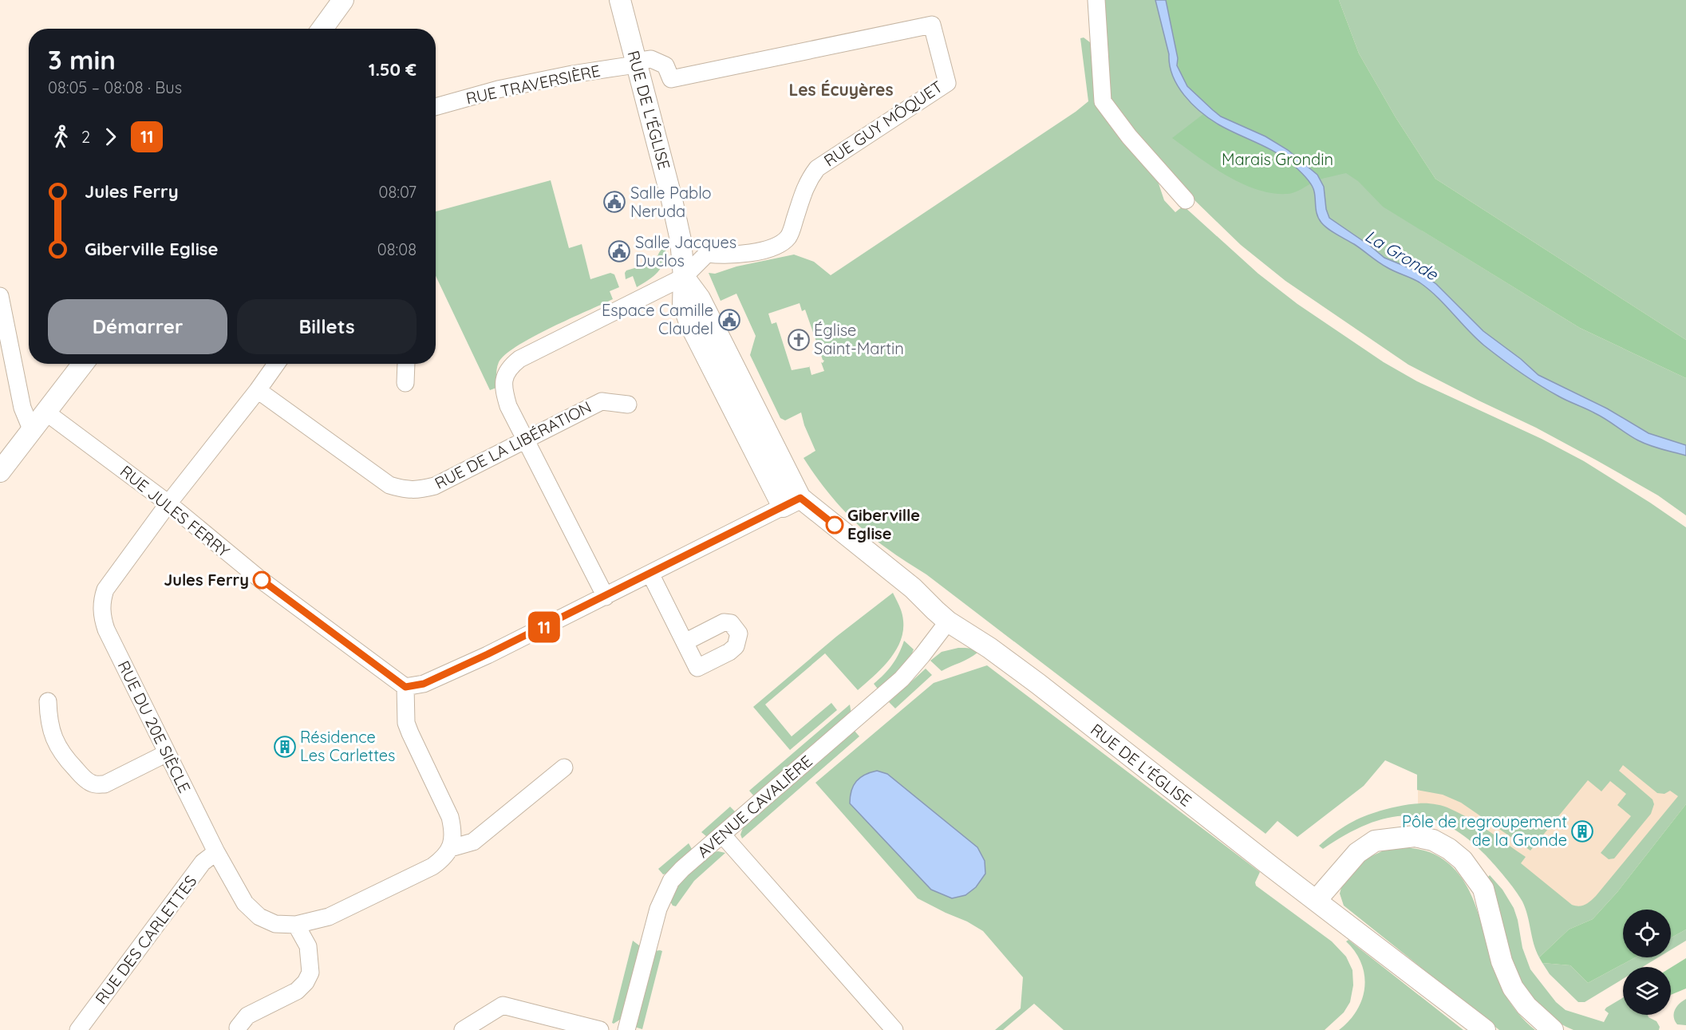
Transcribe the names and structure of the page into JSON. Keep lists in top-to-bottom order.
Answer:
{
  "streets": {
    "street": [
      "RUE TRAVERSIÈRE",
      "RUE DE L'ÉGLISE",
      "RUE GUY MÔQUET",
      "RUE DE LA LIBÉRATION",
      "RUE JULES FERRY",
      "RUE DU 20E SIÈCLE",
      "AVENUE CAVALIÈRE",
      "RUE DES CARLETTES"
    ]
  },
  "crossings": [
    ["RUE TRAVERSIÈRE", "RUE DE L'ÉGLISE"],
    ["RUE TRAVERSIÈRE", "RUE GUY MÔQUET"],
    ["RUE DE L'ÉGLISE", "RUE GUY MÔQUET"],
    ["RUE DE L'ÉGLISE", "AVENUE CAVALIÈRE"],
    ["RUE JULES FERRY", "RUE DU 20E SIÈCLE"],
    ["RUE DU 20E SIÈCLE", "RUE DES CARLETTES"]
  ],
  "districts": ["Les Écuyères"],
  "water": ["La Gronde"],
  "parks": ["Marais Grondin"],
  "places": {
    "public building": ["Salle Pablo Neruda", "Salle Jacques Duclos", "Espace Camille Claudel"],
    "church": ["Église Saint-Martin"],
    "other": ["Giberville Eglise", "Jules Ferry"],
    "building": ["Résidence Les Carlettes", "Pôle de regroupement de la Gronde"]
  },
  "lines": ["bus line 11"],
  "page": {
    "on_map": "11",
    "heading": ["3 min", "08:05 – 08:08 · Bus", "1.50 €"],
    "legs": ["2", "11"],
    "list": [
      {
        "name": "Jules Ferry",
        "value": "08:07"
      },
      {
        "name": "Giberville Eglise",
        "value": "08:08"
      }
    ],
    "buttons": ["Démarrer", "Billets"]
  }
}
